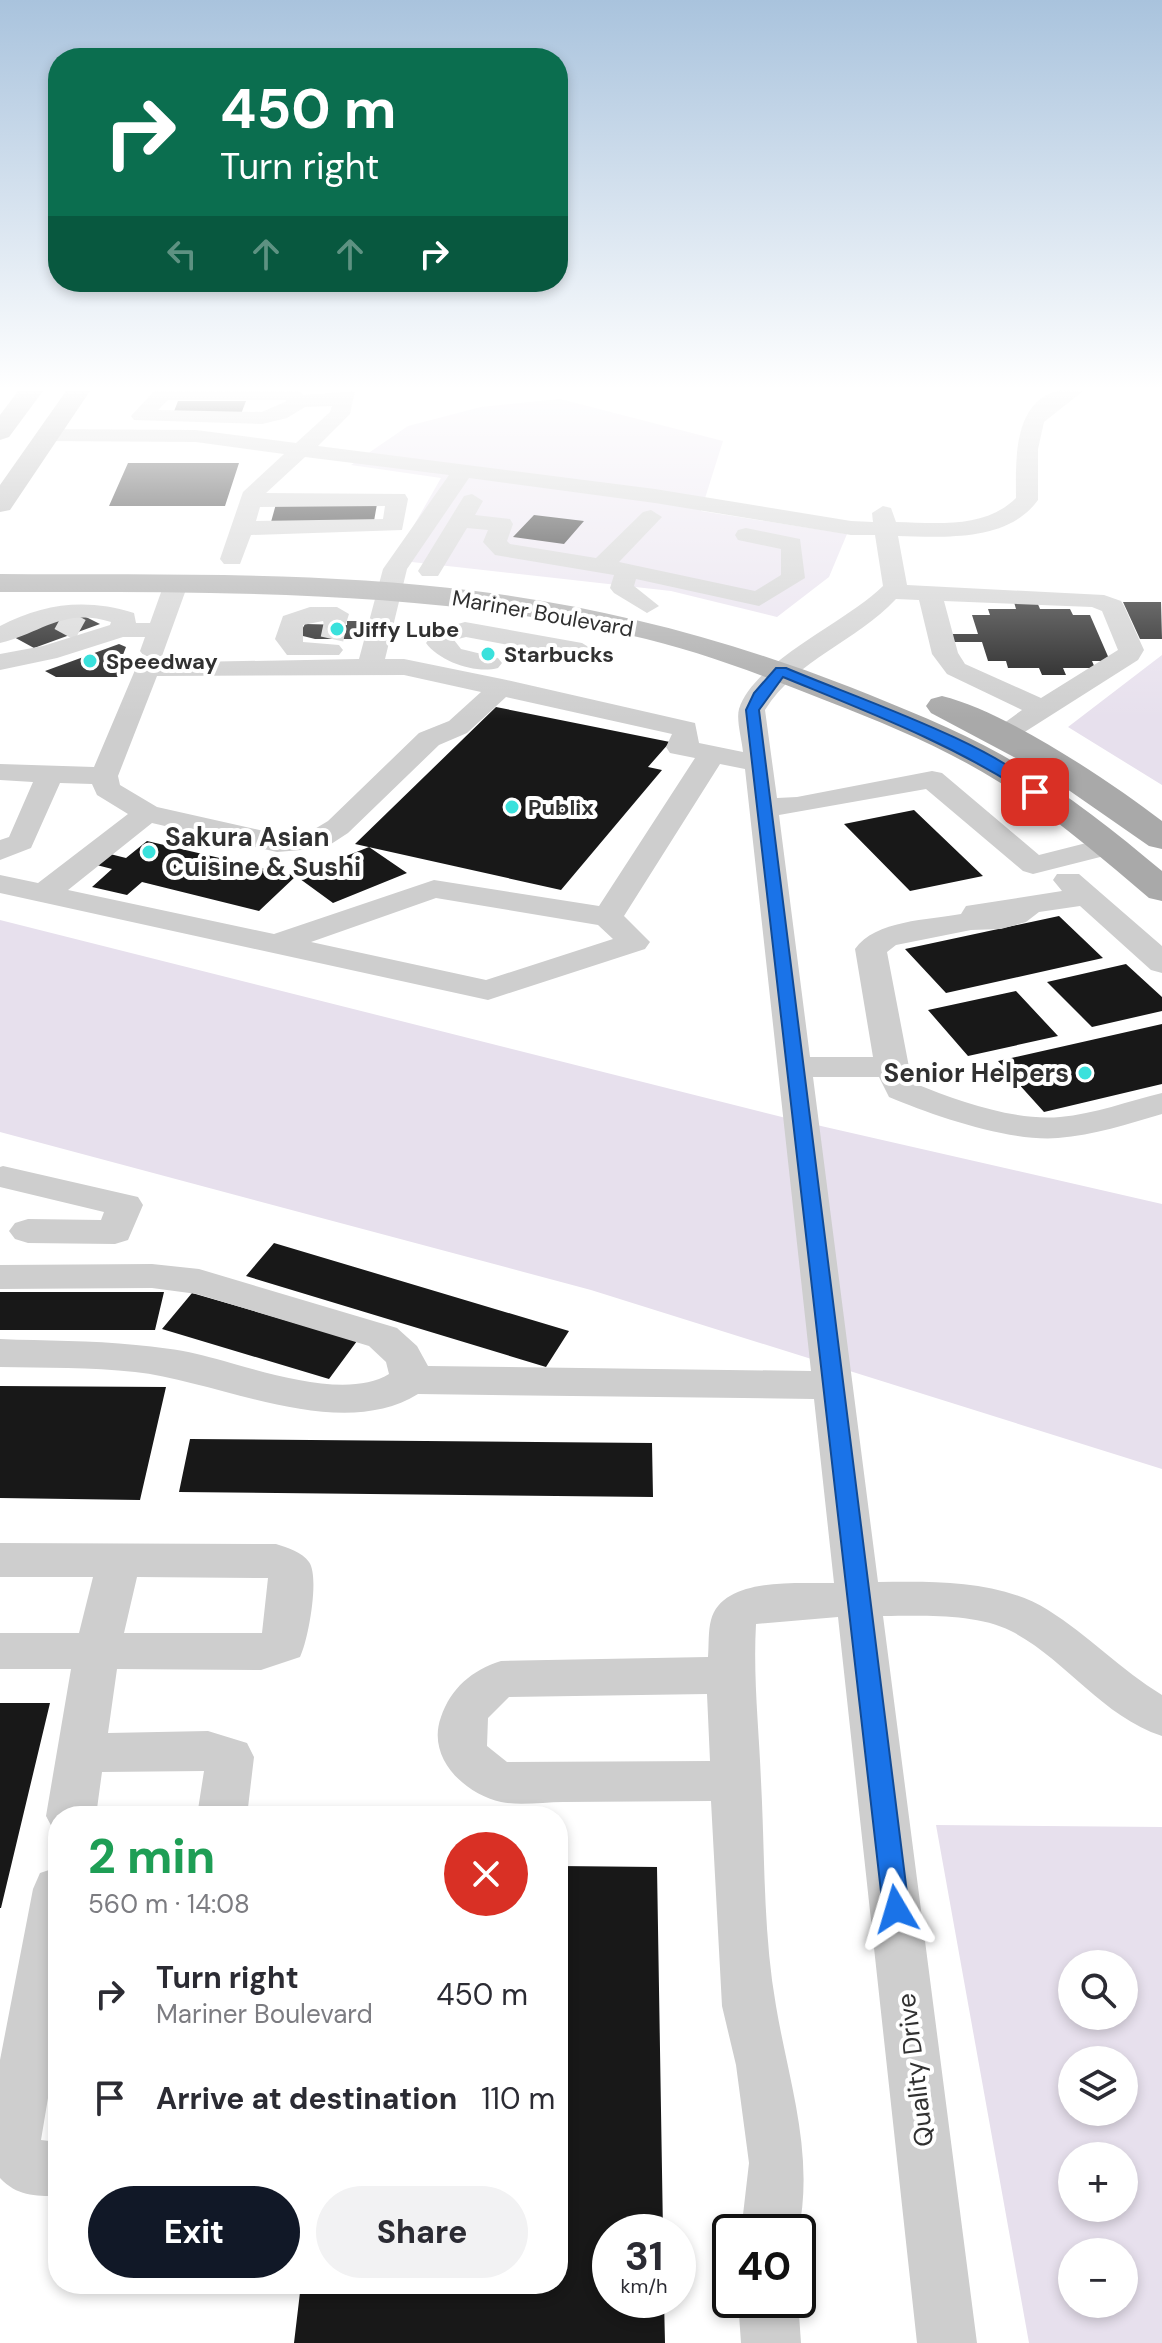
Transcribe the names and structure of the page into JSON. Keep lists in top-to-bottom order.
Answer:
{
  "streets": {
    "main road": ["Mariner Boulevard"],
    "street": ["Quality Drive"]
  },
  "crossings": [
    ["Mariner Boulevard", "Quality Drive"]
  ],
  "places": [
    "Jiffy Lube",
    "Starbucks",
    "Speedway",
    "Publix",
    "Sakura Asian Cuisine & Sushi",
    "Senior Helpers"
  ],
  "page": {
    "turn": ["450 m", "Turn right"],
    "heading": ["2 min", "560 m · 14:08"],
    "list": [
      {
        "name": "Turn right",
        "note": "Mariner Boulevard",
        "value": "450 m"
      },
      {
        "name": "Arrive at destination",
        "value": "110 m"
      }
    ],
    "map_buttons": ["+", "−"],
    "buttons": ["Exit", "Share"],
    "speed": "31 km/h",
    "limit": "40"
  }
}
